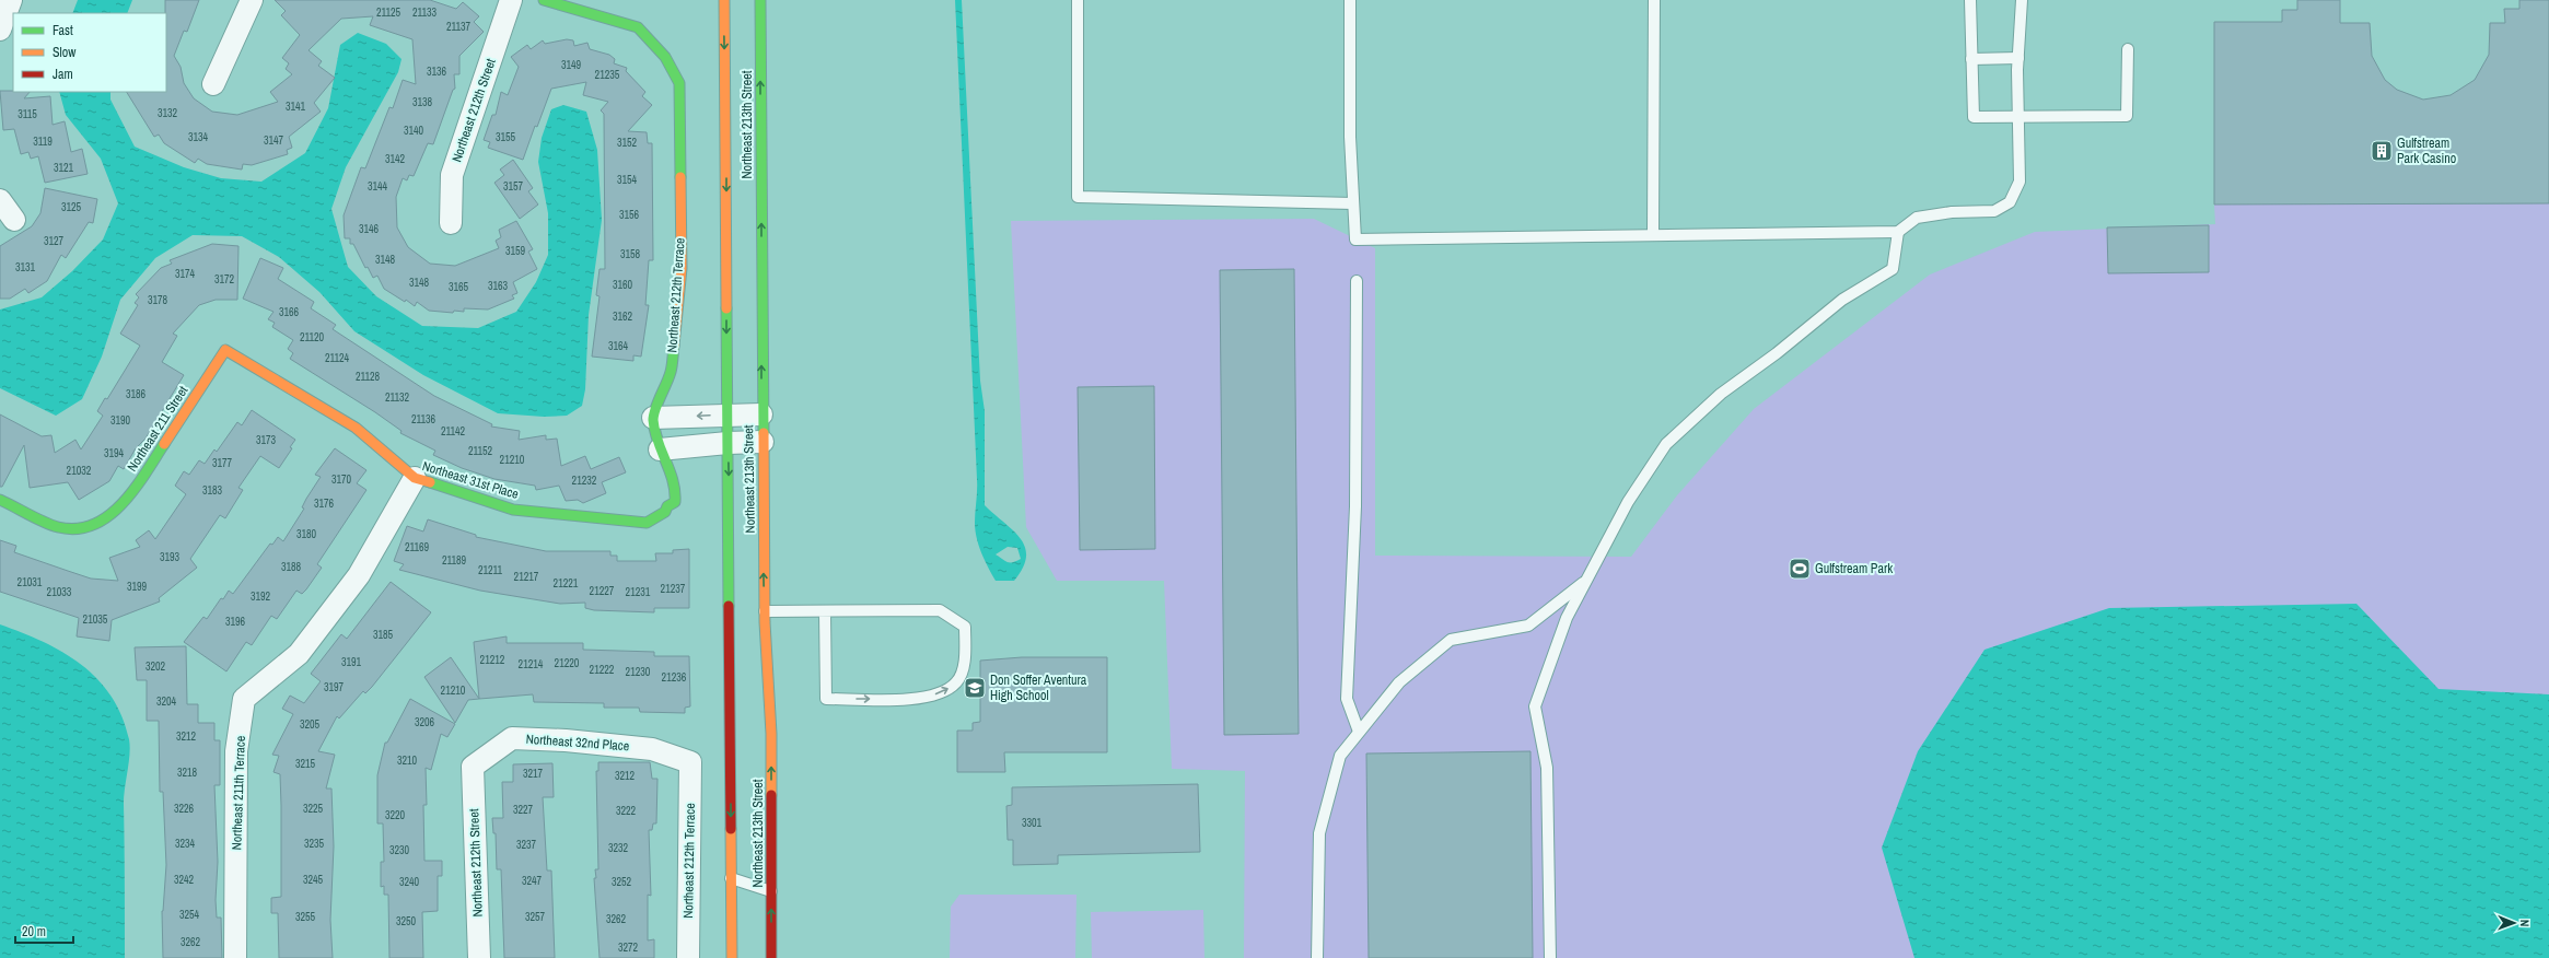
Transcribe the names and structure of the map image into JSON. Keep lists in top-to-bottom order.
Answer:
{
  "streets": {
    "street": [
      "Northeast 212th Street",
      "Northeast 213th Street",
      "Northeast 212th Terrace",
      "Northeast 211 Street",
      "Northeast 31st Place",
      "Northeast 32nd Place",
      "Northeast 211th Terrace"
    ]
  },
  "crossings": [
    ["Northeast 212th Street", "Northeast 32nd Place"],
    ["Northeast 212th Terrace", "Northeast 32nd Place"],
    ["Northeast 211 Street", "Northeast 31st Place"],
    ["Northeast 31st Place", "Northeast 211th Terrace"]
  ],
  "places": {
    "building": ["Gulfstream Park Casino"],
    "sports": ["Gulfstream Park"],
    "school or university": ["Don Soffer Aventura High School"]
  },
  "house_numbers": [
    "21125",
    "21133",
    "21137",
    "3149",
    "3136",
    "21235",
    "3138",
    "3141",
    "3132",
    "3115",
    "3140",
    "3134",
    "3155",
    "3147",
    "3119",
    "3152",
    "3142",
    "3121",
    "3154",
    "3144",
    "3157",
    "3125",
    "3156",
    "3146",
    "3127",
    "3159",
    "3158",
    "3148",
    "3131",
    "3174",
    "3172",
    "3148",
    "3160",
    "3163",
    "3165",
    "3178",
    "3166",
    "3162",
    "21120",
    "3164",
    "21124",
    "21128",
    "3186",
    "21132",
    "21136",
    "3190",
    "21142",
    "3173",
    "21152",
    "3194",
    "21210",
    "3177",
    "21032",
    "3170",
    "21232",
    "3183",
    "3176",
    "3180",
    "21169",
    "3193",
    "21189",
    "3188",
    "21211",
    "21217",
    "21031",
    "21221",
    "3199",
    "21237",
    "21227",
    "21033",
    "21231",
    "3192",
    "21035",
    "3196",
    "3185",
    "21212",
    "3191",
    "21220",
    "21214",
    "3202",
    "21222",
    "21230",
    "21236",
    "3197",
    "21210",
    "3204",
    "3206",
    "3205",
    "3212",
    "3210",
    "3215",
    "3218",
    "3217",
    "3212",
    "3226",
    "3225",
    "3227",
    "3222",
    "3220",
    "3301",
    "3234",
    "3235",
    "3237",
    "3232",
    "3230",
    "3242",
    "3245",
    "3247",
    "3240",
    "3252",
    "3254",
    "3255",
    "3257",
    "3262",
    "3250",
    "3262",
    "3272"
  ],
  "legend": ["Fast", "Slow", "Jam"],
  "scale_bar": "20 m",
  "north": "right"
}
